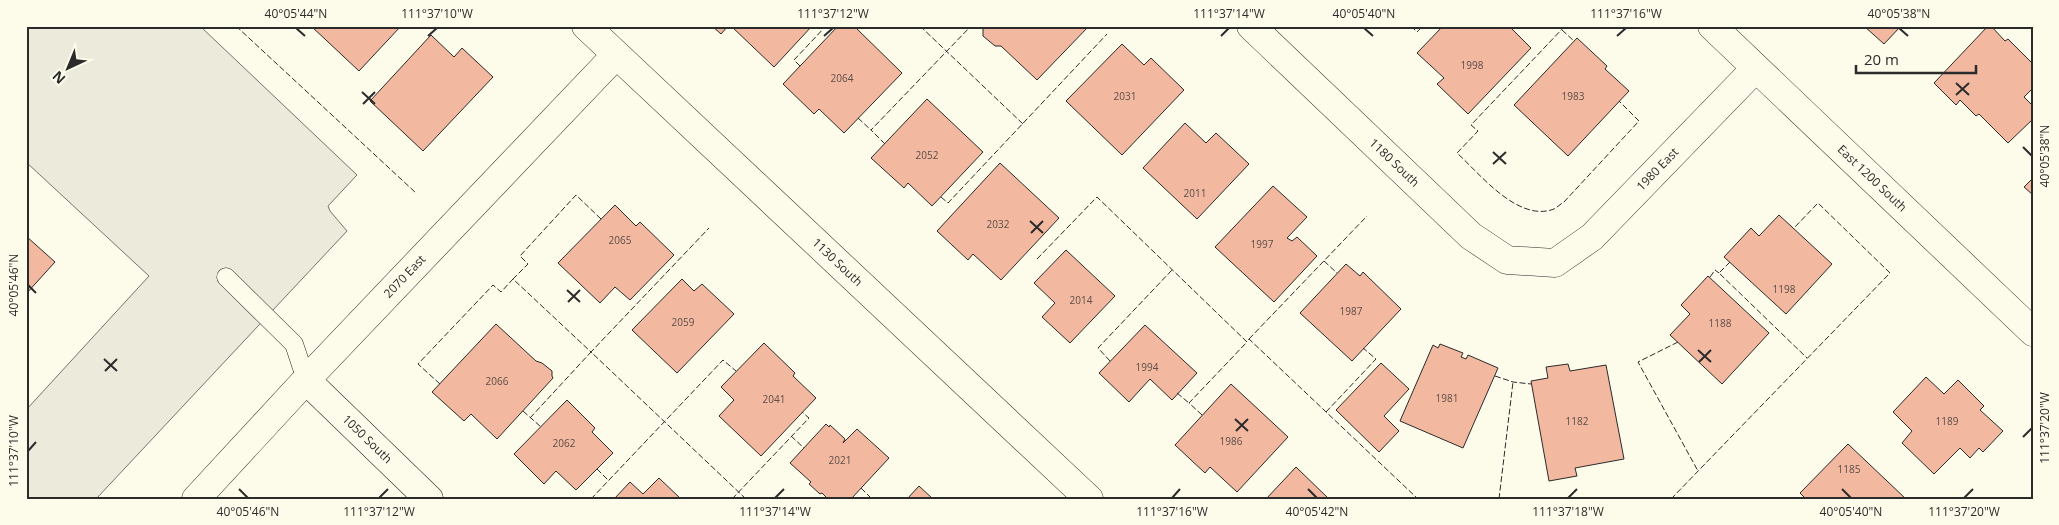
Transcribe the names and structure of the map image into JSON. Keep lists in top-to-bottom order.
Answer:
{
  "streets": {
    "street": [
      "1180 South",
      "1980 East",
      "East 1200 South",
      "1130 South",
      "2070 East",
      "1050 South"
    ]
  },
  "crossings": [
    ["1180 South", "1980 East"],
    ["1980 East", "East 1200 South"],
    ["1130 South", "2070 East"],
    ["2070 East", "1050 South"]
  ],
  "house_numbers": [
    "1998",
    "2064",
    "2031",
    "1983",
    "2052",
    "2011",
    "2032",
    "2065",
    "1997",
    "1198",
    "2014",
    "1987",
    "2059",
    "1188",
    "1994",
    "2066",
    "1981",
    "2041",
    "1182",
    "1189",
    "1986",
    "2062",
    "2021",
    "1185"
  ],
  "scale_bar": "20 m",
  "north": "bottom left",
  "coordinates": [
    "40°05'44\"N",
    "111°37'10\"W",
    "111°37'12\"W",
    "111°37'14\"W",
    "40°05'40\"N",
    "111°37'16\"W",
    "40°05'38\"N",
    "40°05'46\"N",
    "111°37'20\"W",
    "40°05'42\"N",
    "111°37'18\"W"
  ]
}
